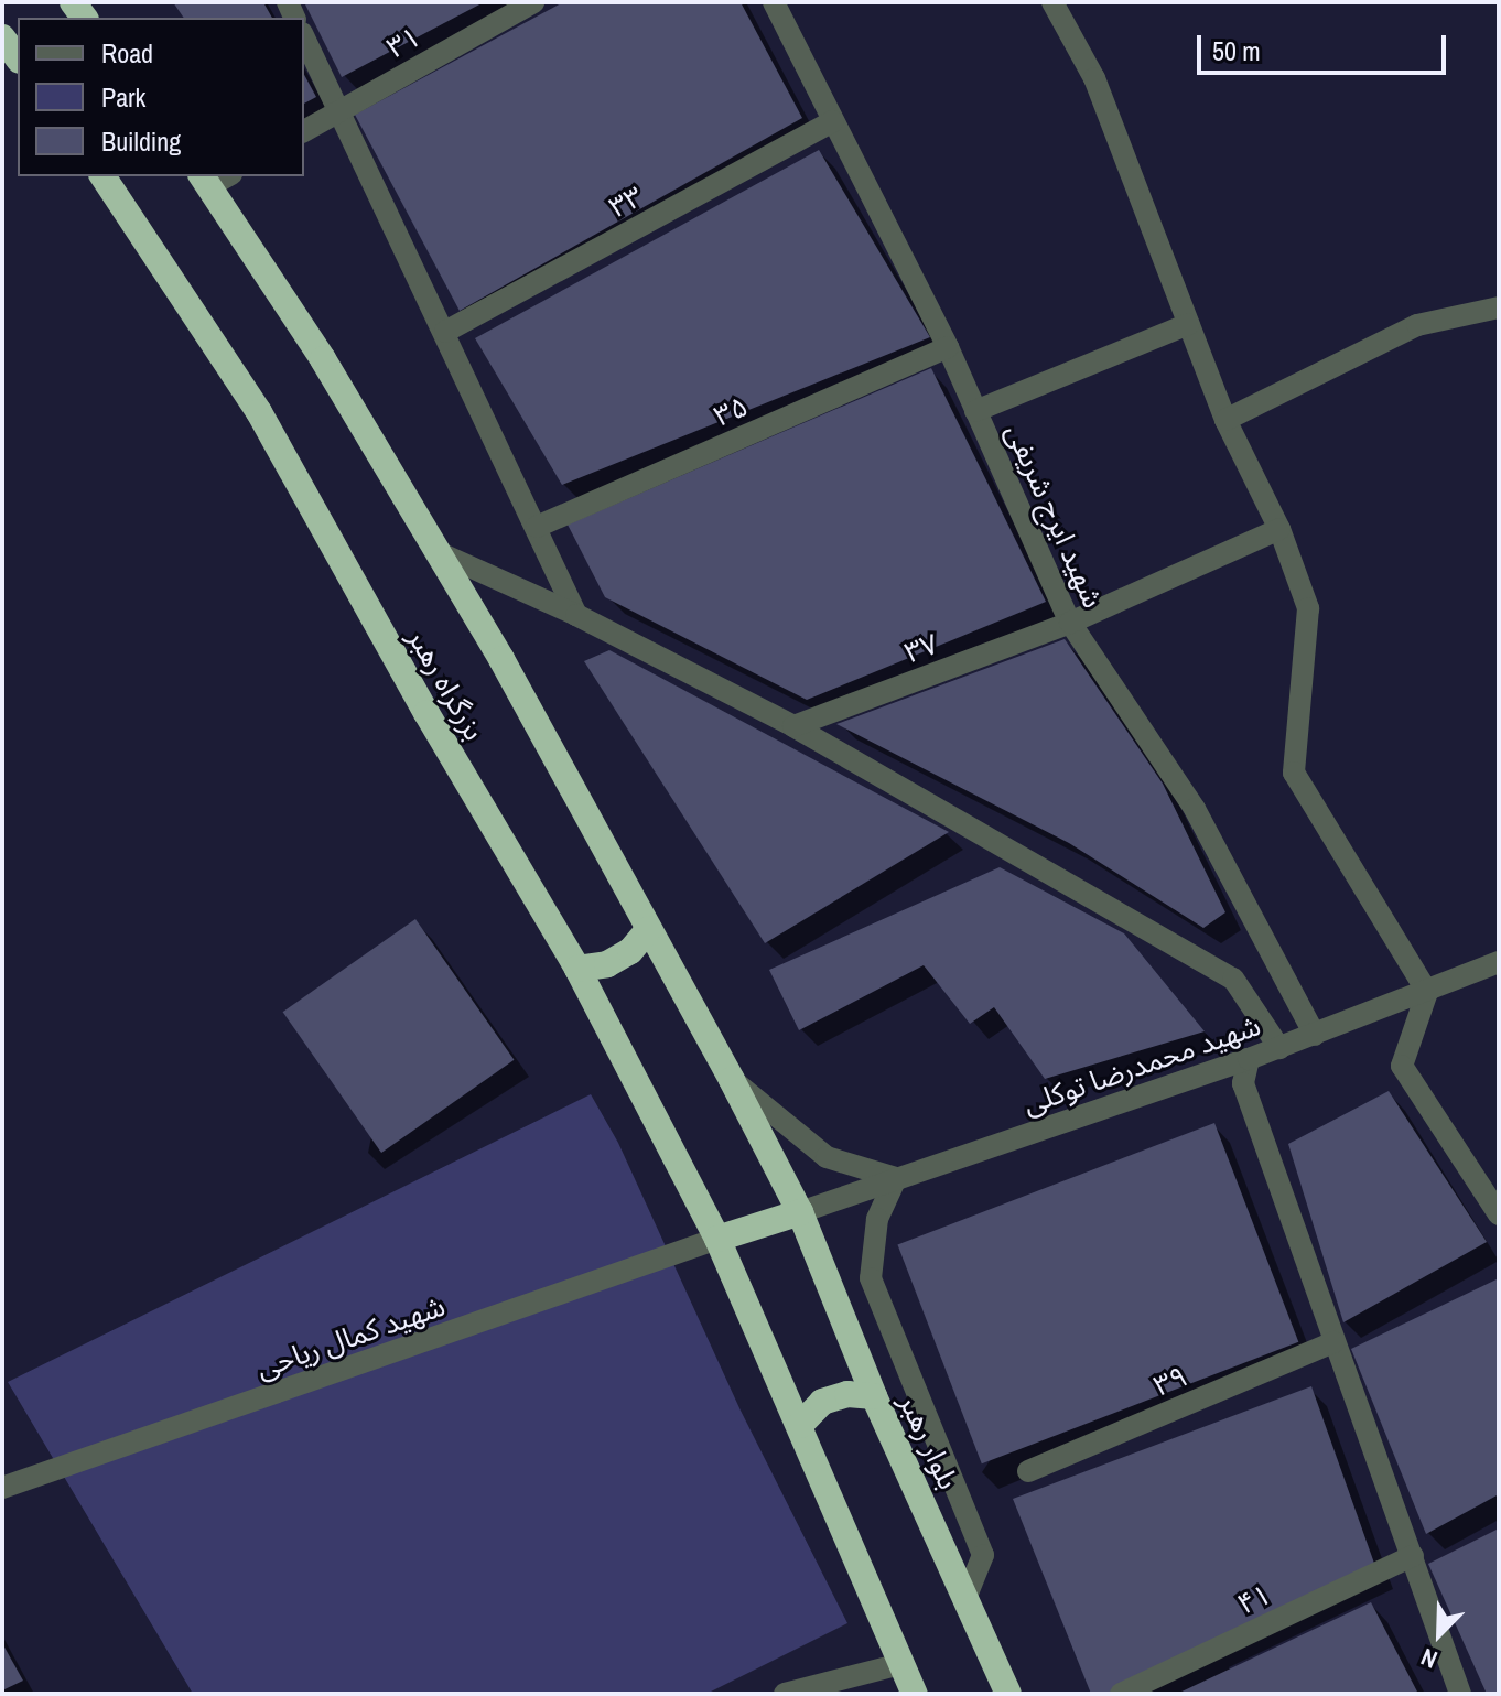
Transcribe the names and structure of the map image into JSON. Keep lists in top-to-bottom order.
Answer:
{
  "streets": {
    "highway": ["بزرگراه رهبر", "بلوار رهبر"],
    "street": [
      "۳۱",
      "۳۳",
      "۳۵",
      "شهید ایرج شریفی",
      "۳۷",
      "شهید محمدرضا توکلی",
      "شهید کمال ریاحی",
      "۳۹",
      "۴۱"
    ]
  },
  "crossings": [
    ["۳۳", "شهید ایرج شریفی"],
    ["۳۵", "شهید ایرج شریفی"],
    ["شهید ایرج شریفی", "۳۷"],
    ["شهید ایرج شریفی", "شهید محمدرضا توکلی"],
    ["بزرگراه رهبر", "شهید محمدرضا توکلی"],
    ["بزرگراه رهبر", "شهید کمال ریاحی"],
    ["بزرگراه رهبر", "بلوار رهبر"],
    ["شهید محمدرضا توکلی", "بلوار رهبر"]
  ],
  "legend": ["Road", "Park", "Building"],
  "scale_bar": "50 m",
  "north": "bottom left"
}
